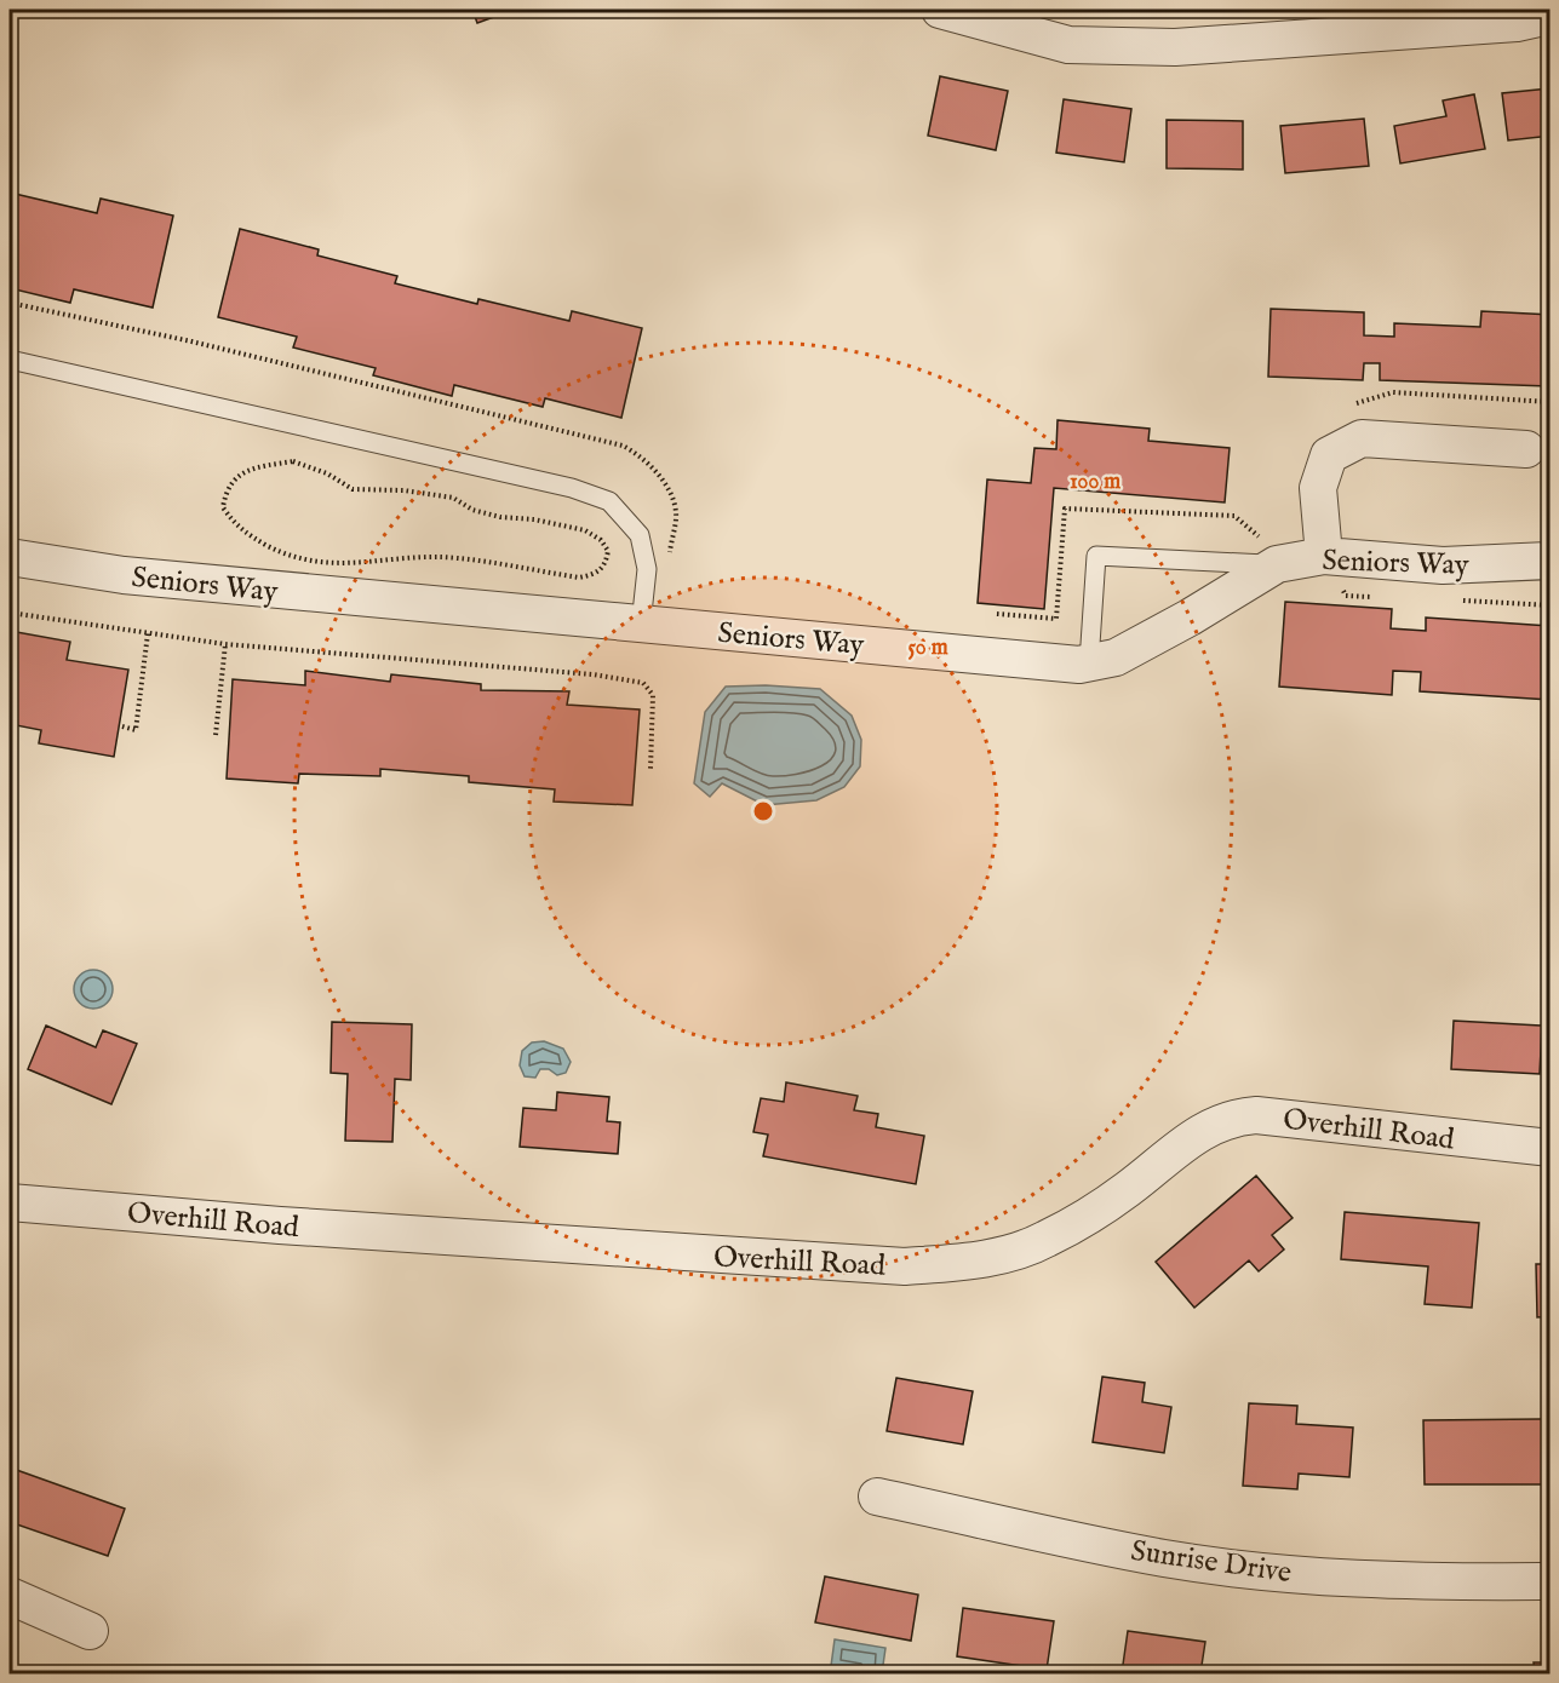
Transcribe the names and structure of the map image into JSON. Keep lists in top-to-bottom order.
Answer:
{
  "streets": {
    "street": ["Seniors Way", "Overhill Road", "Sunrise Drive"]
  },
  "rings": ["100 m", "50 m"]
}
